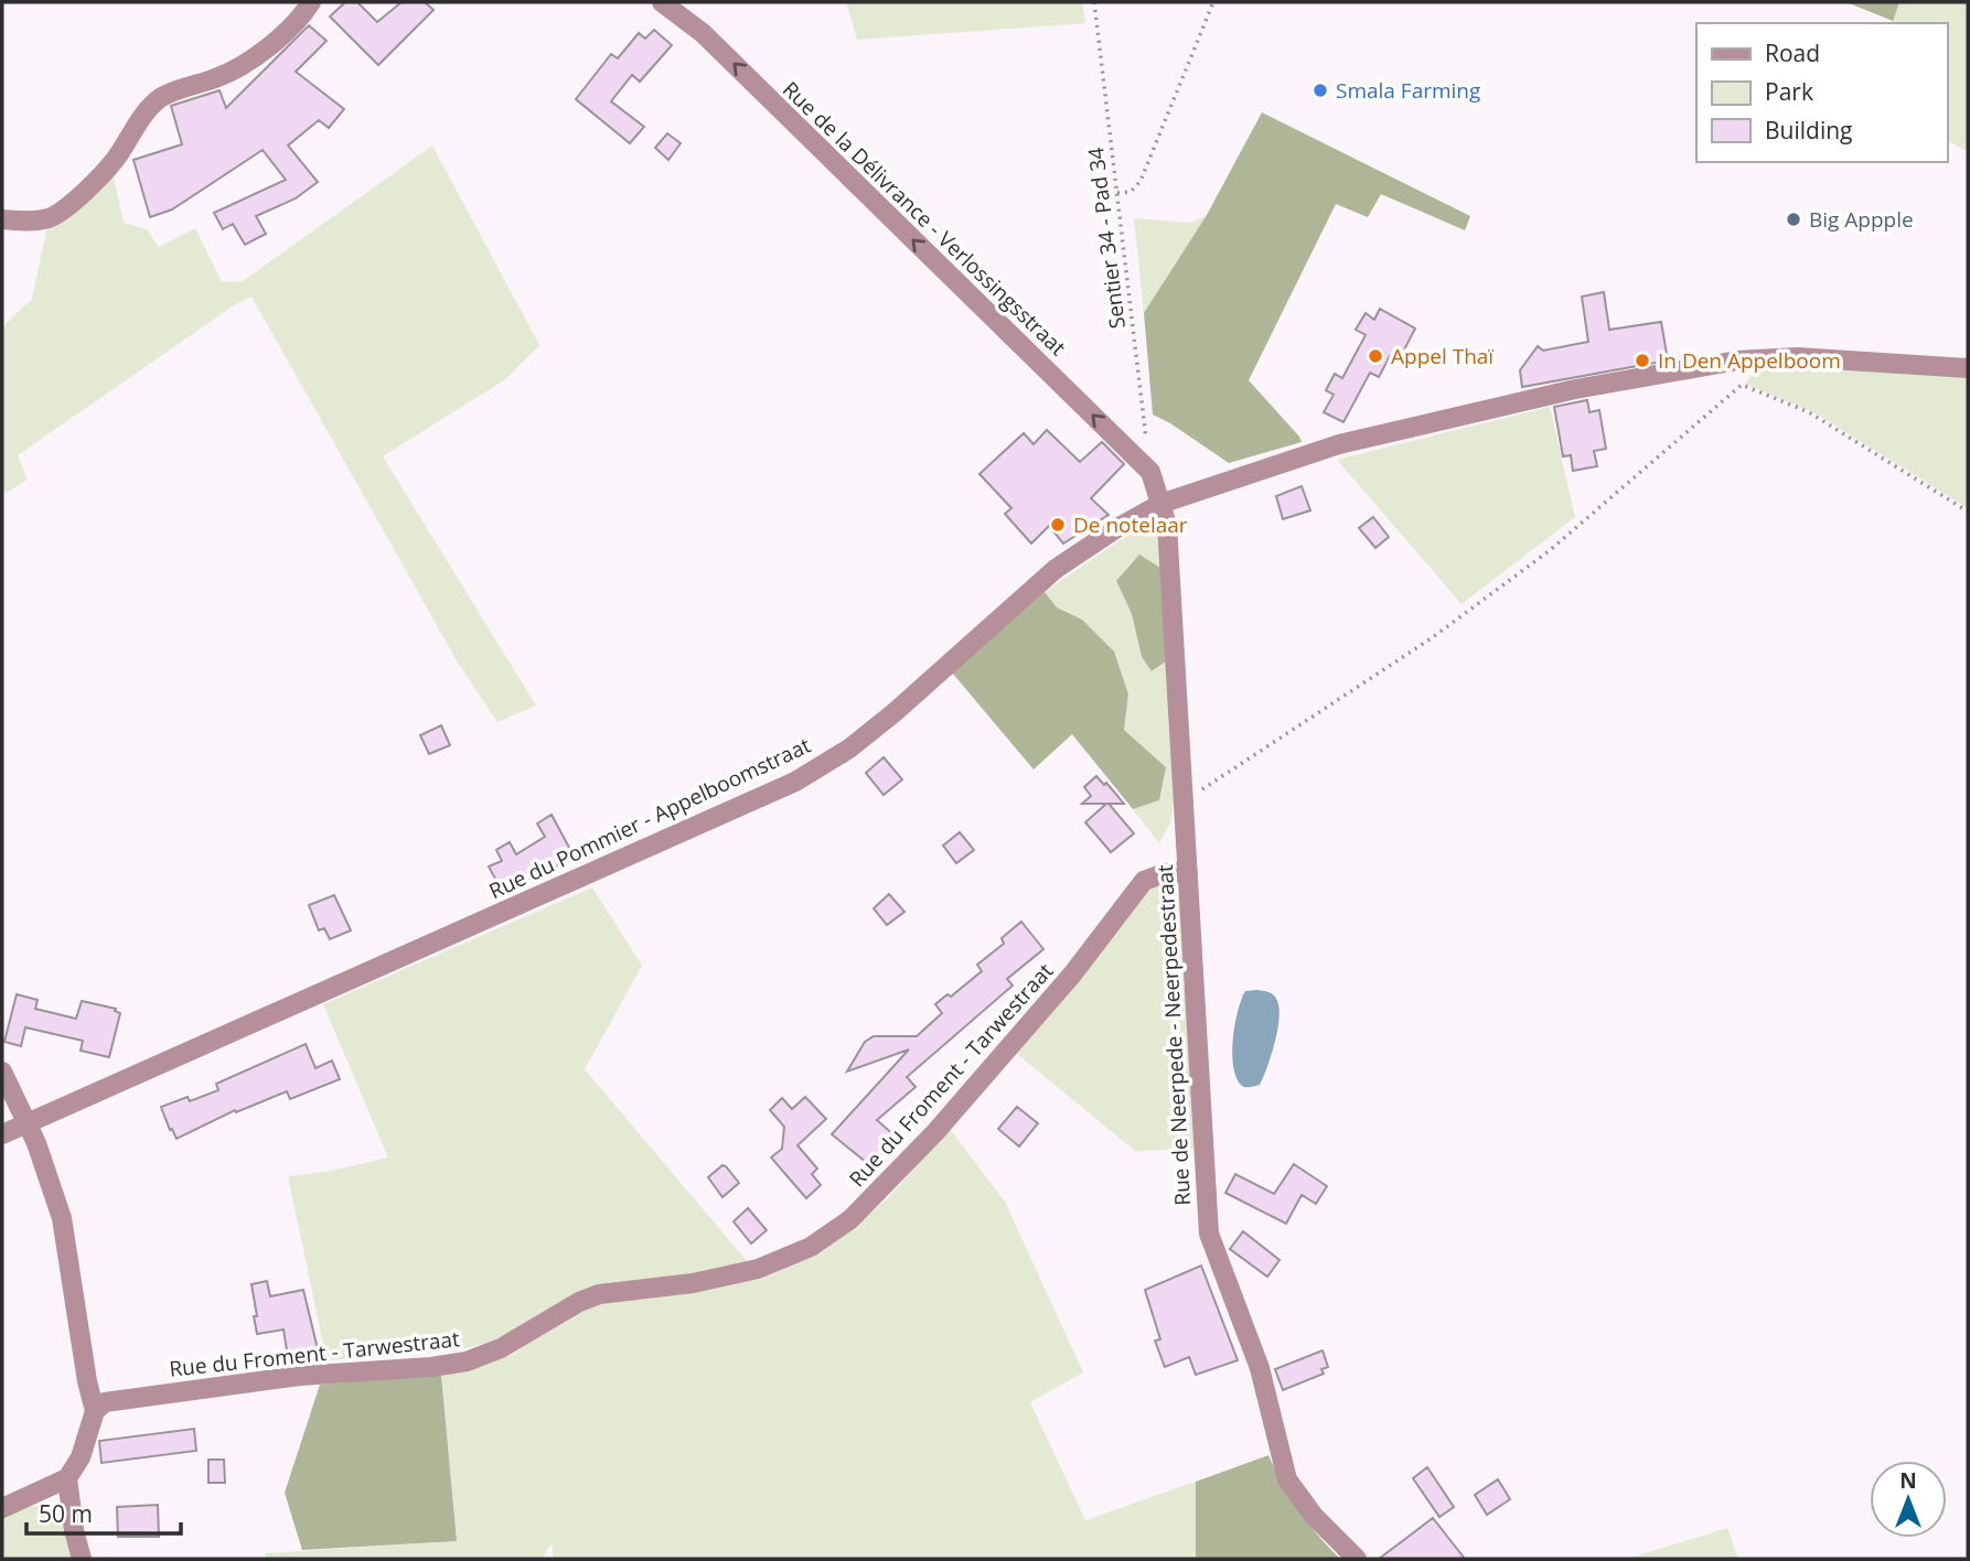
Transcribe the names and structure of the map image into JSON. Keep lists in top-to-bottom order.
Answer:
{
  "streets": {
    "street": [
      "Rue de la Délivrance - Verlossingsstraat",
      "Rue du Pommier - Appelboomstraat",
      "Rue de Neerpede - Neerpedestraat",
      "Rue du Froment - Tarwestraat"
    ],
    "path": ["Sentier 34 - Pad 34"]
  },
  "crossings": [
    ["Rue de la Délivrance - Verlossingsstraat", "Sentier 34 - Pad 34"],
    ["Rue de la Délivrance - Verlossingsstraat", "Rue de Neerpede - Neerpedestraat"],
    ["Sentier 34 - Pad 34", "Rue de Neerpede - Neerpedestraat"],
    ["Rue du Pommier - Appelboomstraat", "Rue de Neerpede - Neerpedestraat"],
    ["Rue de Neerpede - Neerpedestraat", "Rue du Froment - Tarwestraat"]
  ],
  "one_way": ["Rue de la Délivrance - Verlossingsstraat"],
  "places": [
    "Smala Farming",
    "Big Appple",
    "Appel Thaï",
    "In Den Appelboom",
    "De notelaar"
  ],
  "legend": ["Road", "Park", "Building"],
  "scale_bar": "50 m",
  "north": "top"
}
